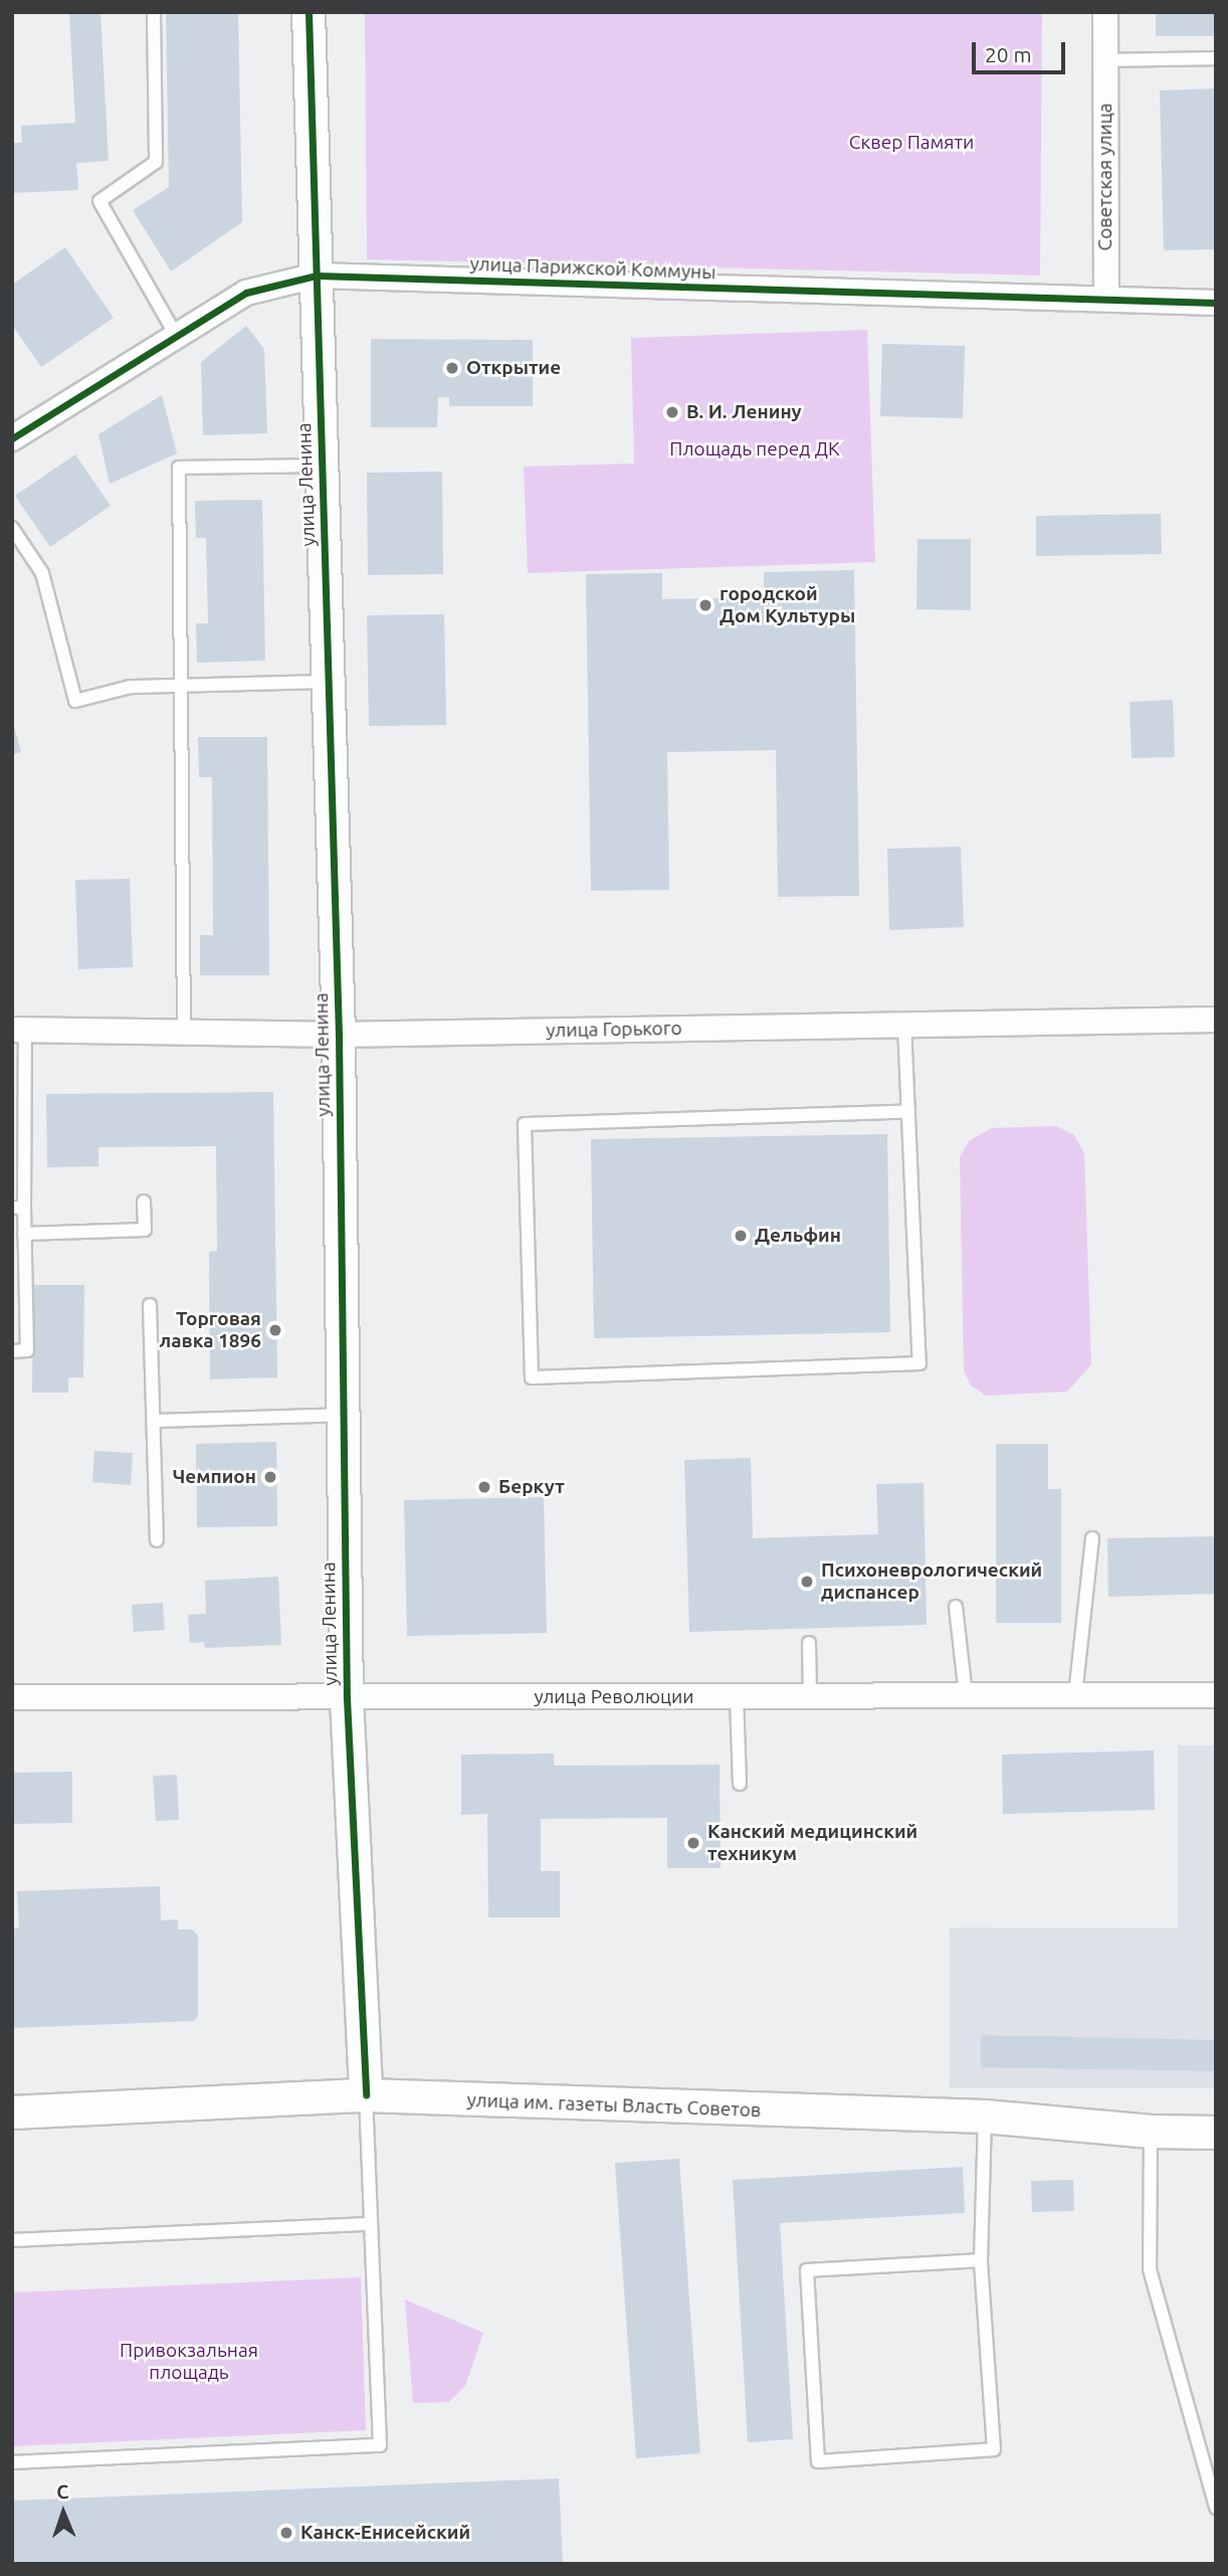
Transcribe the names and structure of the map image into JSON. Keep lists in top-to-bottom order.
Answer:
{
  "streets": {
    "street": [
      "Советская улица",
      "улица Парижской Коммуны",
      "улица Ленина",
      "улица Горького",
      "улица Революции",
      "улица им. газеты Власть Советов"
    ]
  },
  "crossings": [
    ["Советская улица", "улица Парижской Коммуны"],
    ["улица Парижской Коммуны", "улица Ленина"],
    ["улица Ленина", "улица Горького"],
    ["улица Ленина", "улица Революции"],
    ["улица Ленина", "улица им. газеты Власть Советов"]
  ],
  "parks": ["Сквер Памяти", "Площадь перед ДК", "Привокзальная площадь"],
  "places": [
    "Открытие",
    "В. И. Ленину",
    "городской Дом Культуры",
    "Дельфин",
    "Торговая лавка 1896",
    "Чемпион",
    "Беркут",
    "Психоневрологический диспансер",
    "Канский медицинский техникум",
    "Канск-Енисейский"
  ],
  "scale_bar": "20 m",
  "north": "top"
}
